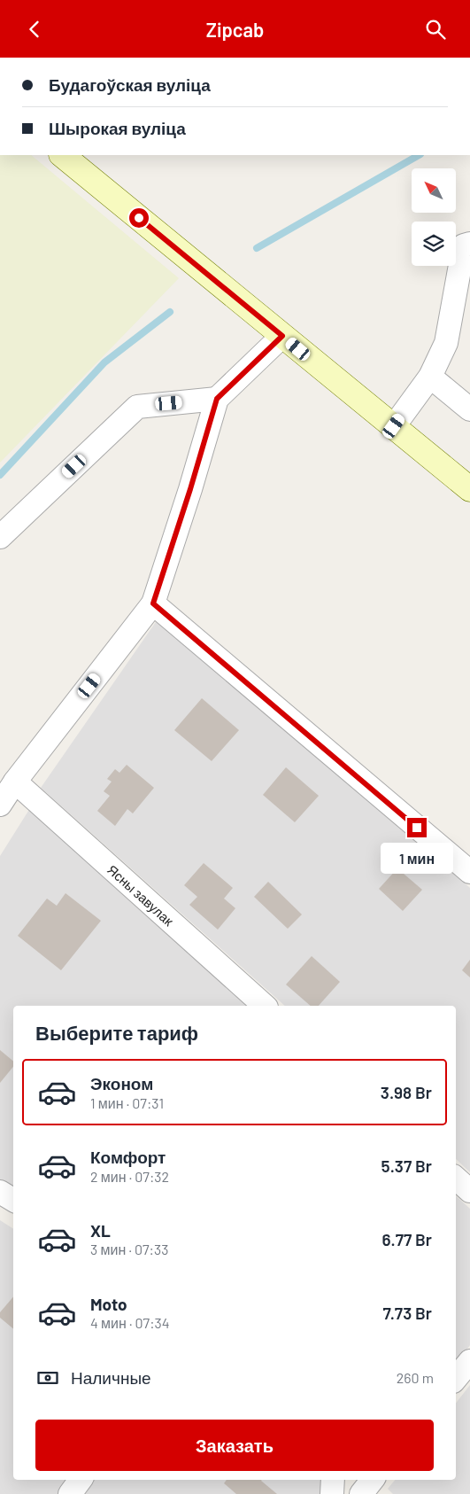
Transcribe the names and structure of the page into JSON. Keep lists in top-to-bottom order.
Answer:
{
  "streets": {
    "street": ["Ясны завулак"]
  },
  "north": "top left",
  "page": {
    "header": "Zipcab",
    "banner": ["Будагоўская вуліца", "Шырокая вуліца"],
    "bubble": "1 мин",
    "heading": "Выберите тариф",
    "list": [
      {
        "name": "Эконом",
        "note": "1 мин · 07:31",
        "value": "3.98 Br"
      },
      {
        "name": "Комфорт",
        "note": "2 мин · 07:32",
        "value": "5.37 Br"
      },
      {
        "name": "XL",
        "note": "3 мин · 07:33",
        "value": "6.77 Br"
      },
      {
        "name": "Moto",
        "note": "4 мин · 07:34",
        "value": "7.73 Br"
      }
    ],
    "pay": ["Наличные", "260 m"],
    "buttons": "Заказать"
  }
}
